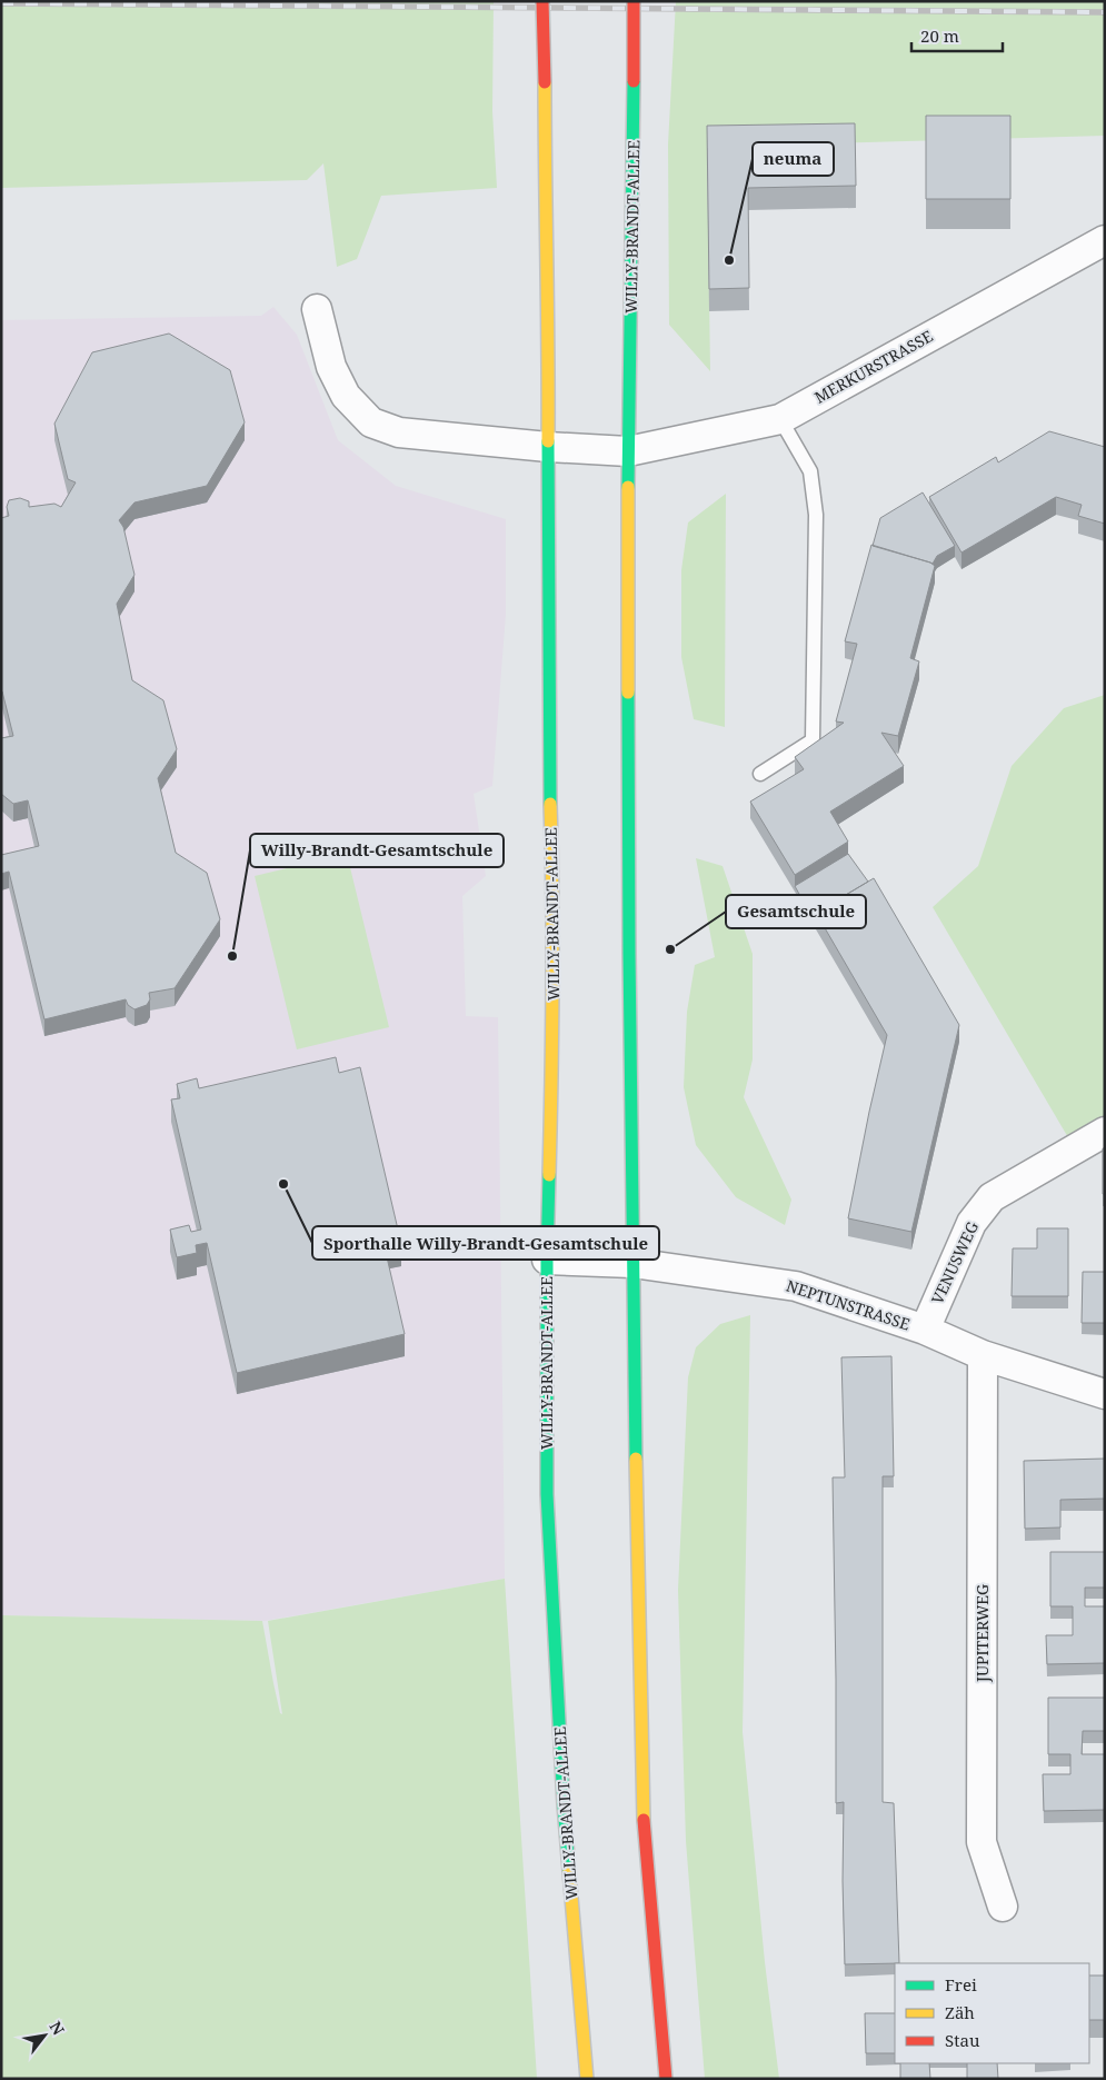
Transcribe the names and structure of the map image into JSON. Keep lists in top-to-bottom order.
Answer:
{
  "streets": {
    "main road": ["WILLY-BRANDT-ALLEE"],
    "street": [
      "MERKURSTRASSE",
      "VENUSWEG",
      "NEPTUNSTRASSE",
      "JUPITERWEG"
    ]
  },
  "crossings": [
    ["WILLY-BRANDT-ALLEE", "MERKURSTRASSE"],
    ["WILLY-BRANDT-ALLEE", "NEPTUNSTRASSE"],
    ["VENUSWEG", "NEPTUNSTRASSE"],
    ["NEPTUNSTRASSE", "JUPITERWEG"]
  ],
  "places": [
    "neuma",
    "Gesamtschule",
    "Willy-Brandt-Gesamtschule",
    "Sporthalle Willy-Brandt-Gesamtschule"
  ],
  "legend": ["Frei", "Zäh", "Stau"],
  "scale_bar": "20 m",
  "north": "top right"
}
